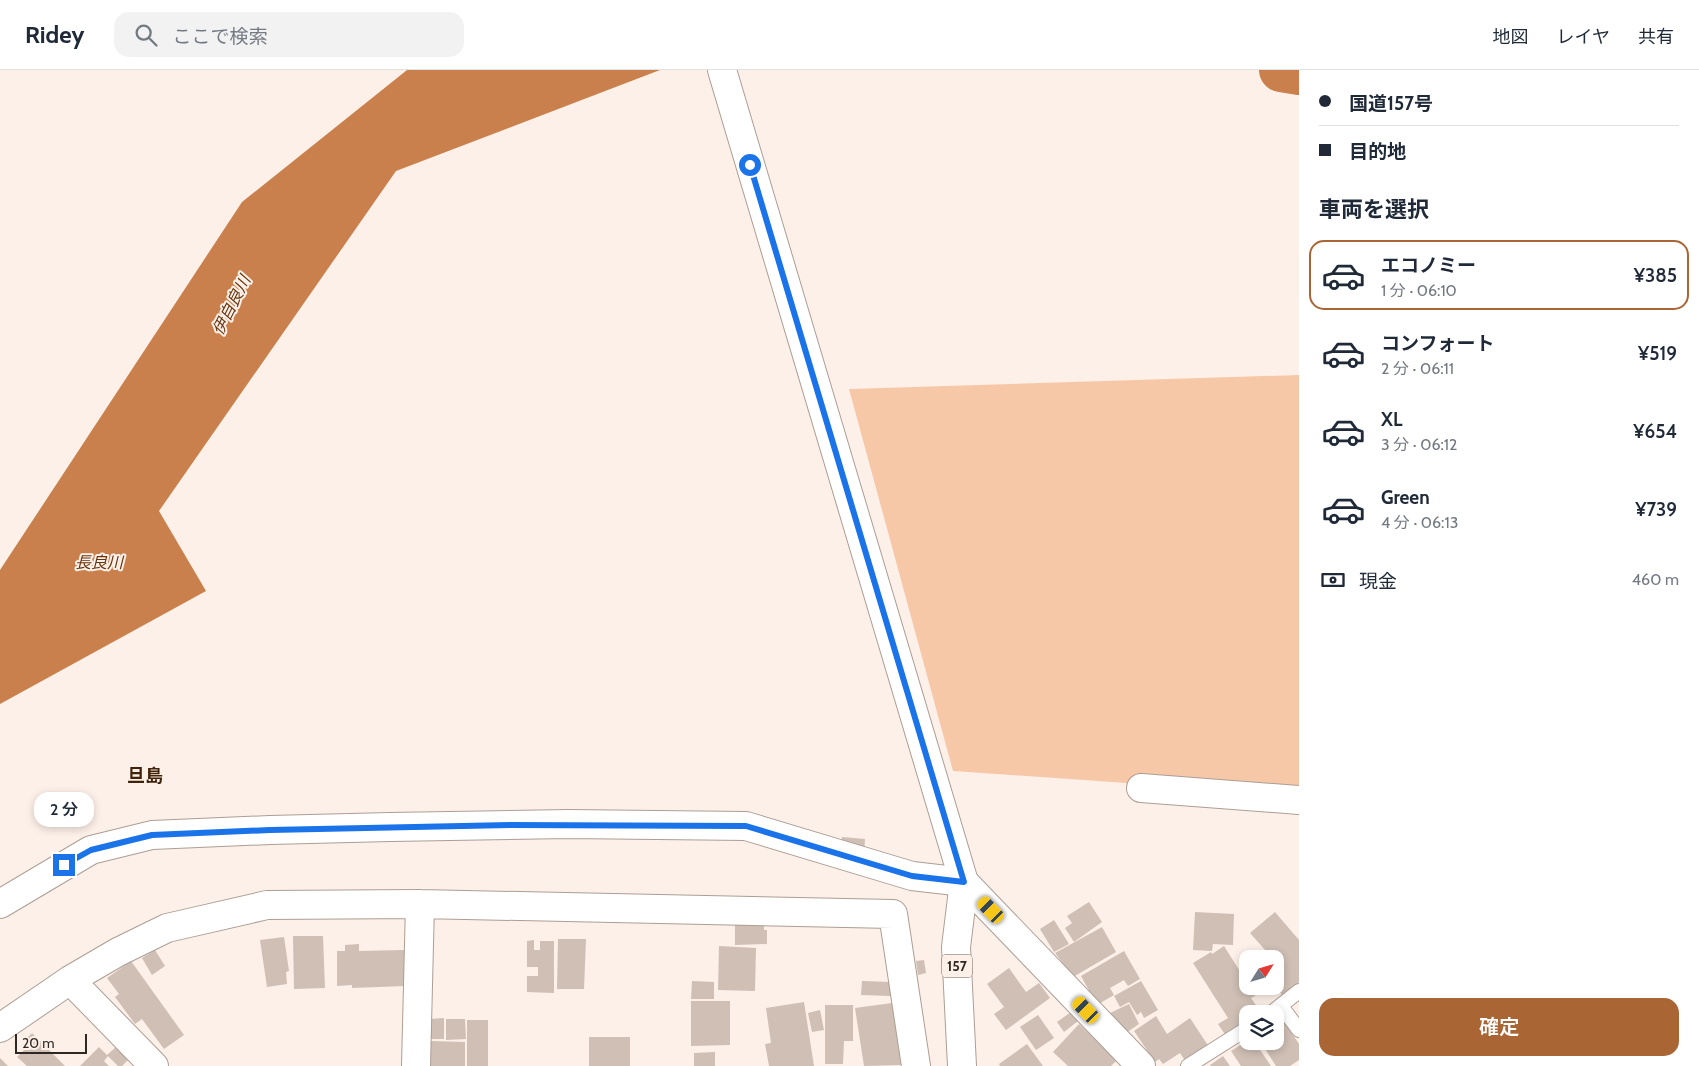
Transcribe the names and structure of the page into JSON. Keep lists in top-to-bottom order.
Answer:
{
  "streets": {
    "main road": ["157"]
  },
  "districts": ["旦島"],
  "water": ["伊自良川", "長良川"],
  "scale_bar": "20 m",
  "north": "top right",
  "page": {
    "header": "Ridey",
    "search": "ここで検索",
    "nav": ["地図", "レイヤ", "共有"],
    "banner": ["国道157号", "目的地"],
    "heading": "車両を選択",
    "list": [
      {
        "name": "エコノミー",
        "note": "1 分 · 06:10",
        "value": "¥385"
      },
      {
        "name": "コンフォート",
        "note": "2 分 · 06:11",
        "value": "¥519"
      },
      {
        "name": "XL",
        "note": "3 分 · 06:12",
        "value": "¥654"
      },
      {
        "name": "Green",
        "note": "4 分 · 06:13",
        "value": "¥739"
      }
    ],
    "pay": ["現金", "460 m"],
    "bubble": "2 分",
    "buttons": "確定",
    "scale": "20 m"
  }
}
